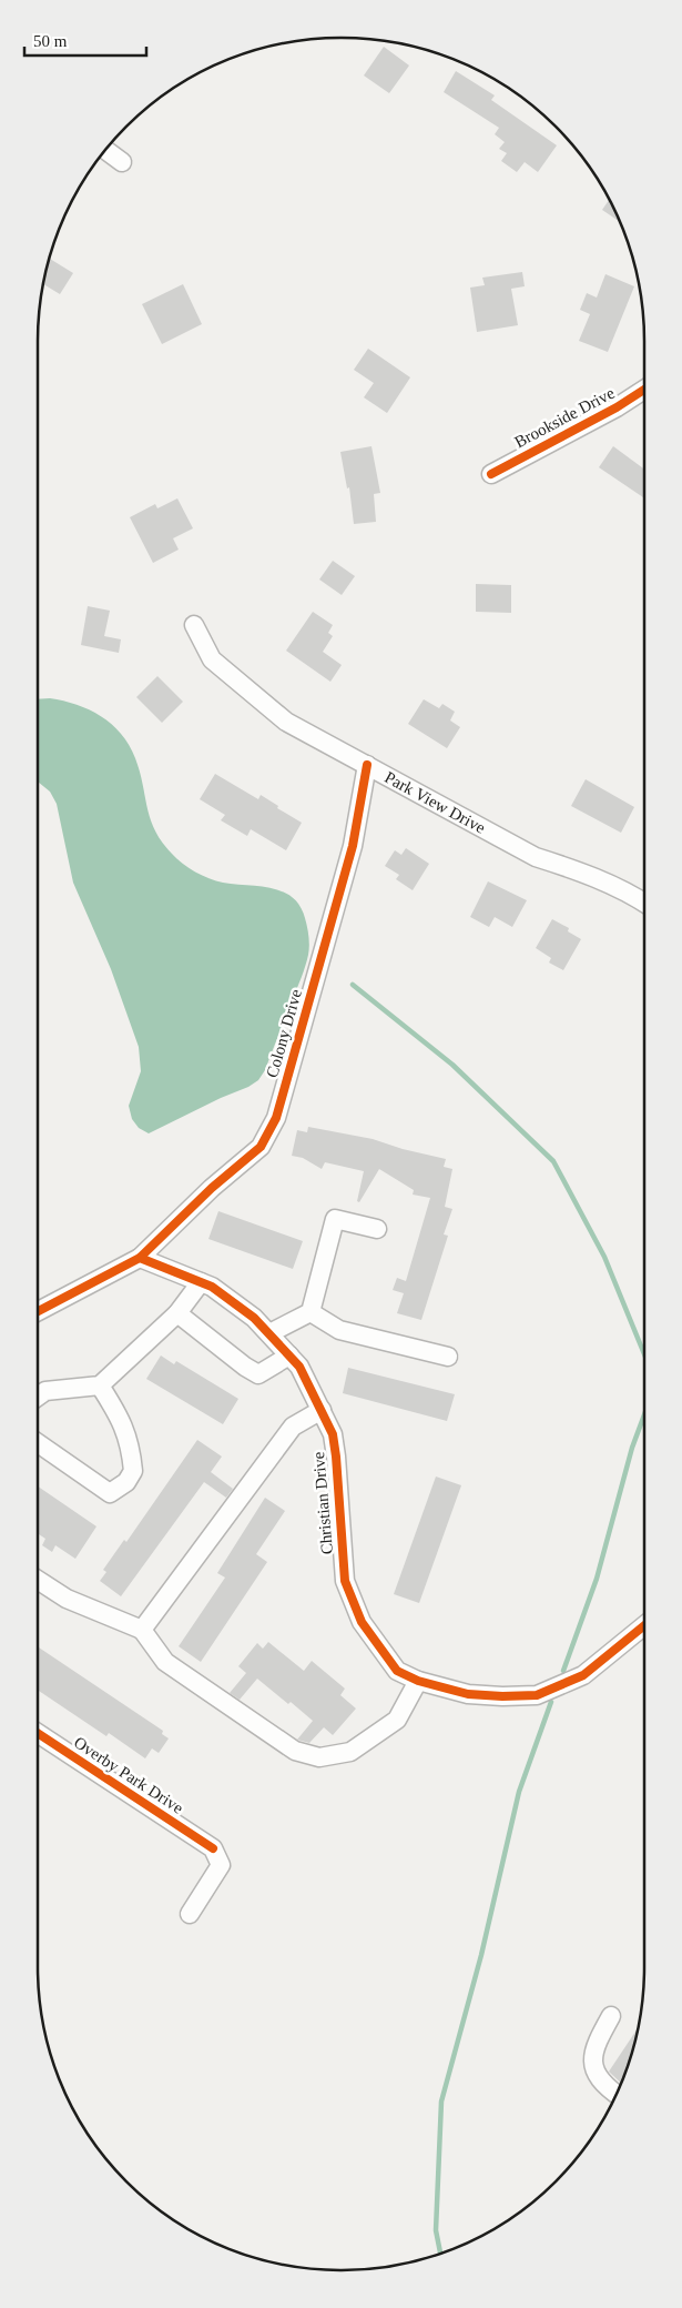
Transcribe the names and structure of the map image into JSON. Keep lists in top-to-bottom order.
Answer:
{
  "streets": {
    "street": [
      "Brookside Drive",
      "Park View Drive",
      "Colony Drive",
      "Christian Drive",
      "Overby Park Drive"
    ]
  },
  "crossings": [
    ["Park View Drive", "Colony Drive"],
    ["Colony Drive", "Christian Drive"]
  ],
  "scale_bar": "50 m"
}
